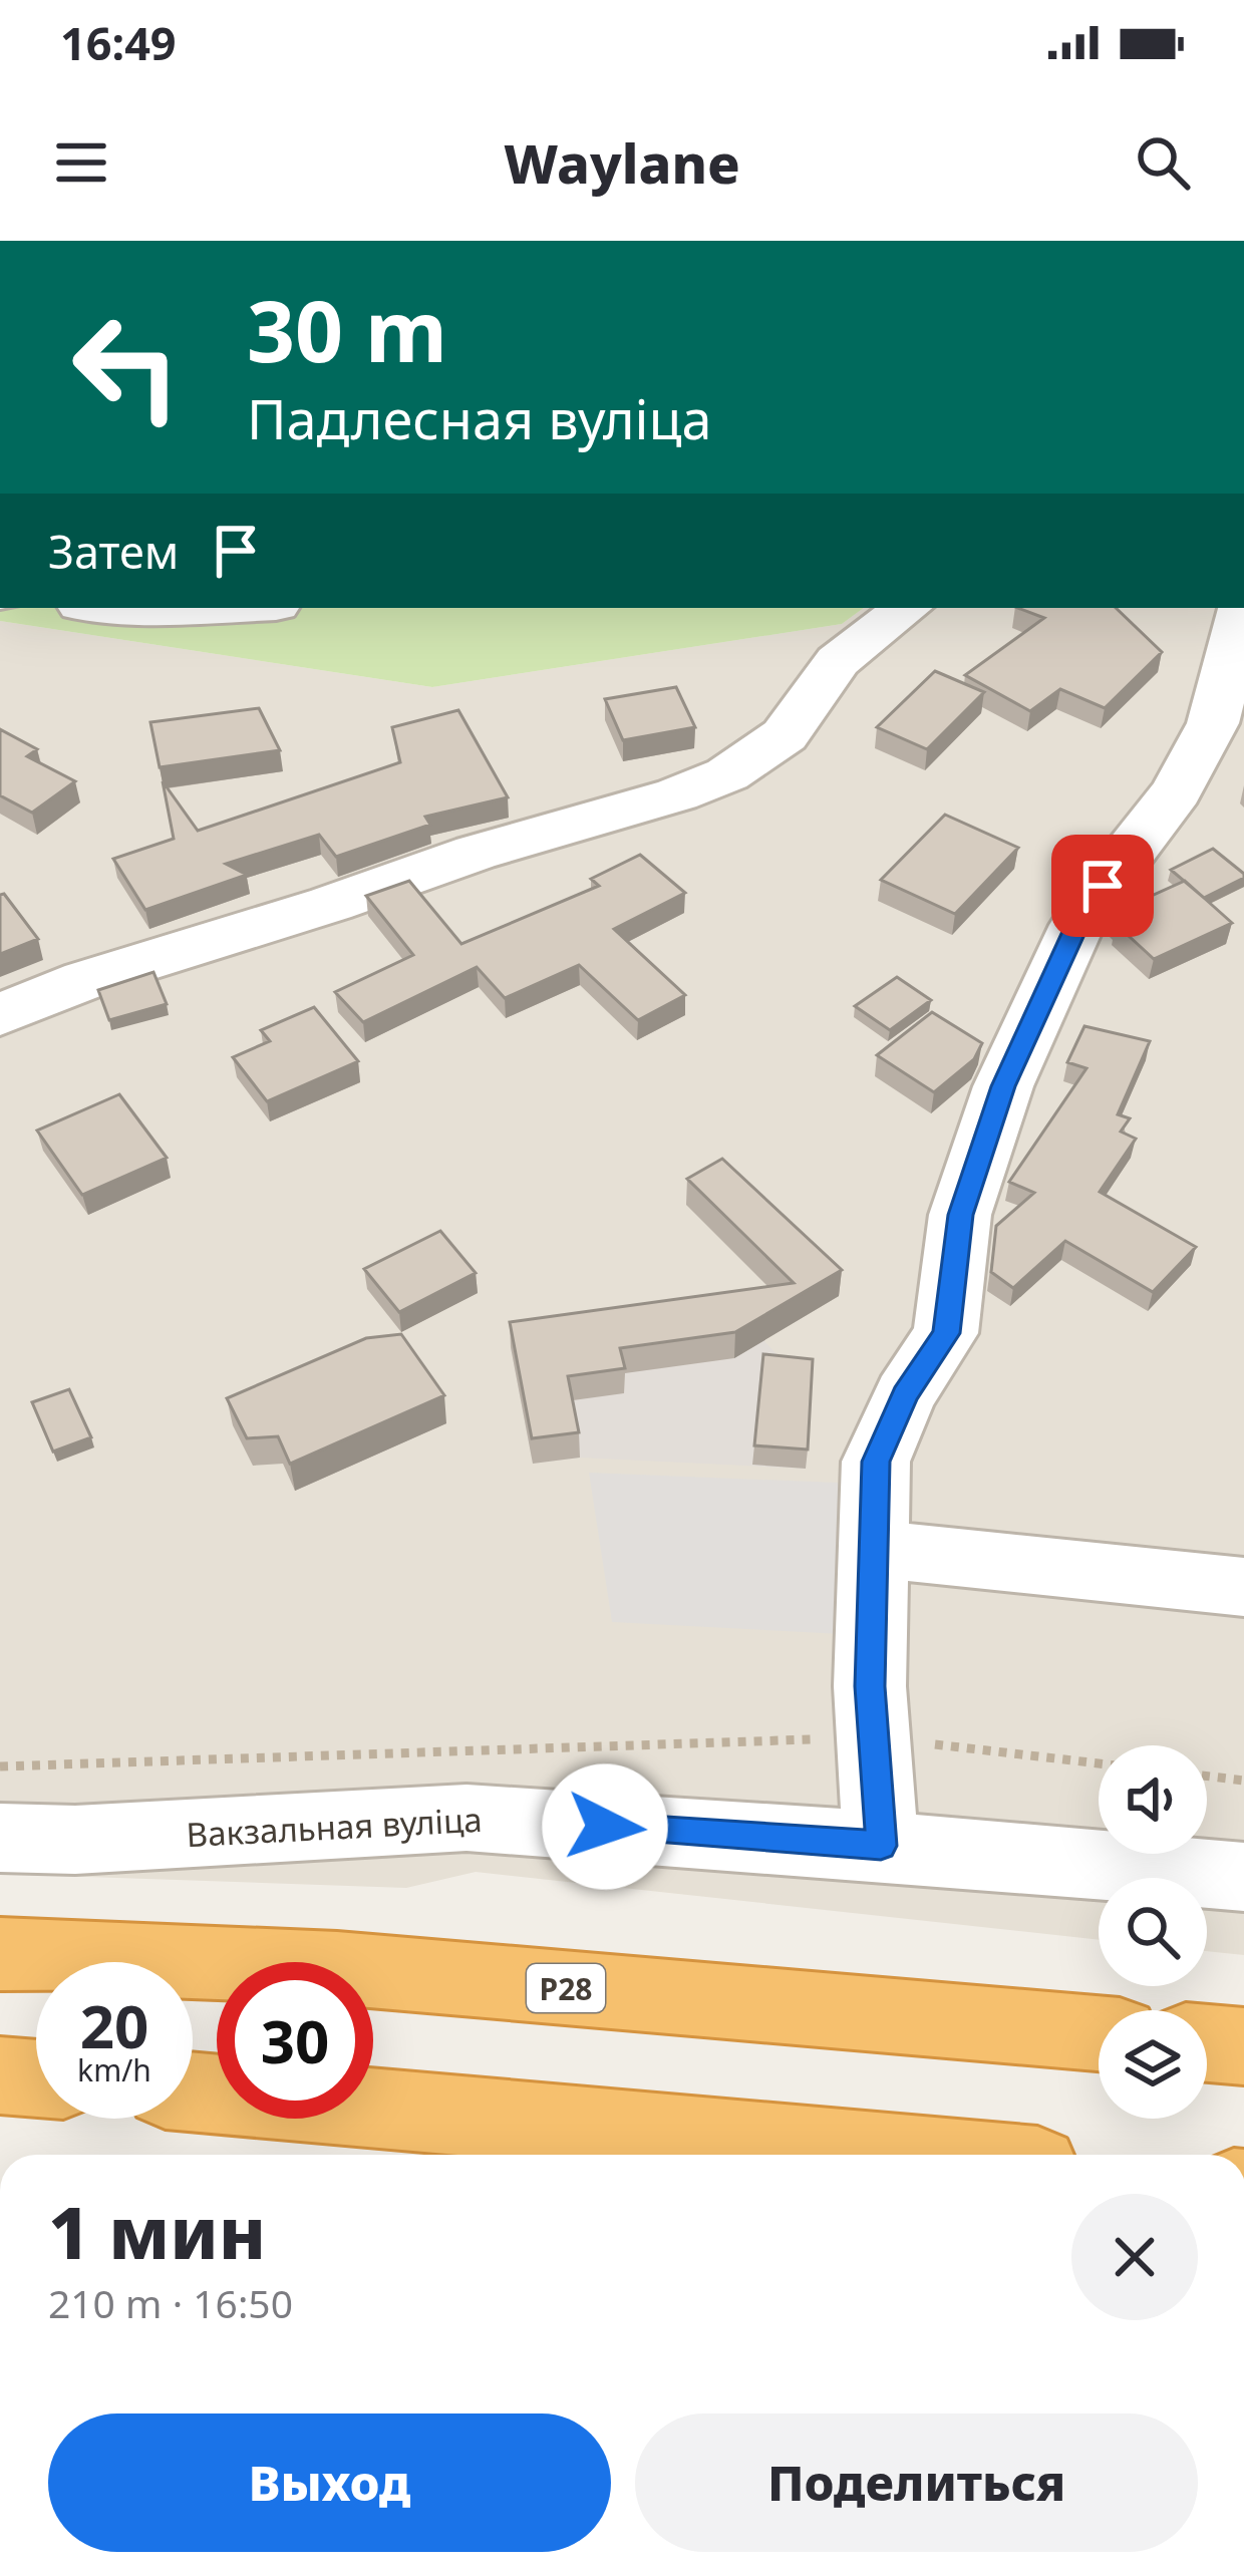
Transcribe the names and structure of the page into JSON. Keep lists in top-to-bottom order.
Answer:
{
  "streets": {
    "highway": ["Р28"],
    "street": ["Вакзальная вуліца"]
  },
  "page": {
    "status": "16:49",
    "header": "Waylane",
    "turn": ["30 m", "Падлесная вуліца"],
    "then": "Затем",
    "speed": "20 km/h",
    "limit": "30",
    "heading": ["1 мин", "210 m · 16:50"],
    "buttons": ["Выход", "Поделиться"]
  }
}
